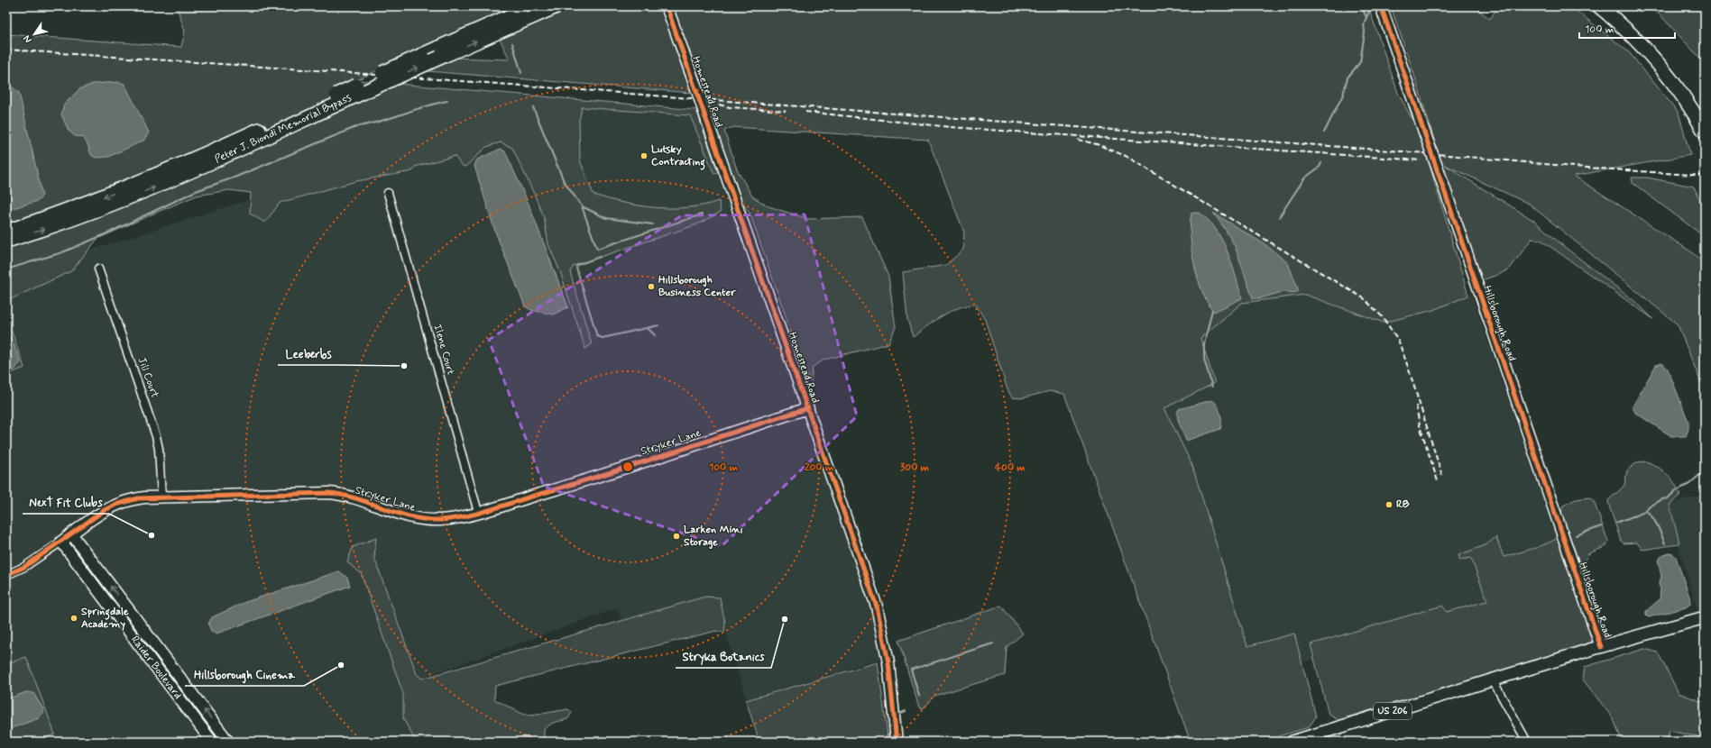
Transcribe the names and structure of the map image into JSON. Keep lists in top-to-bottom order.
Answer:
{
  "streets": {
    "highway": ["Peter J. Biondi Memorial Bypass"],
    "main road": ["US 206"],
    "street": [
      "Homestead Road",
      "Hillsborough Road",
      "Ilene Court",
      "Jill Court",
      "Stryker Lane",
      "Raider Boulevard"
    ]
  },
  "crossings": [
    ["Homestead Road", "Stryker Lane"],
    ["Hillsborough Road", "US 206"],
    ["Ilene Court", "Stryker Lane"],
    ["Jill Court", "Stryker Lane"],
    ["Stryker Lane", "Raider Boulevard"]
  ],
  "places": [
    "Lutsky Contracting",
    "Hillsborough Business Center",
    "Leeberbs",
    "RB",
    "NexT Fit Clubs",
    "Larken Mini Storage",
    "Springdale Academy",
    "Stryka Botanics",
    "Hillsborough Cinema"
  ],
  "scale_bar": "100 m",
  "north": "bottom left",
  "rings": [
    "100 m",
    "200 m",
    "300 m",
    "400 m"
  ]
}
